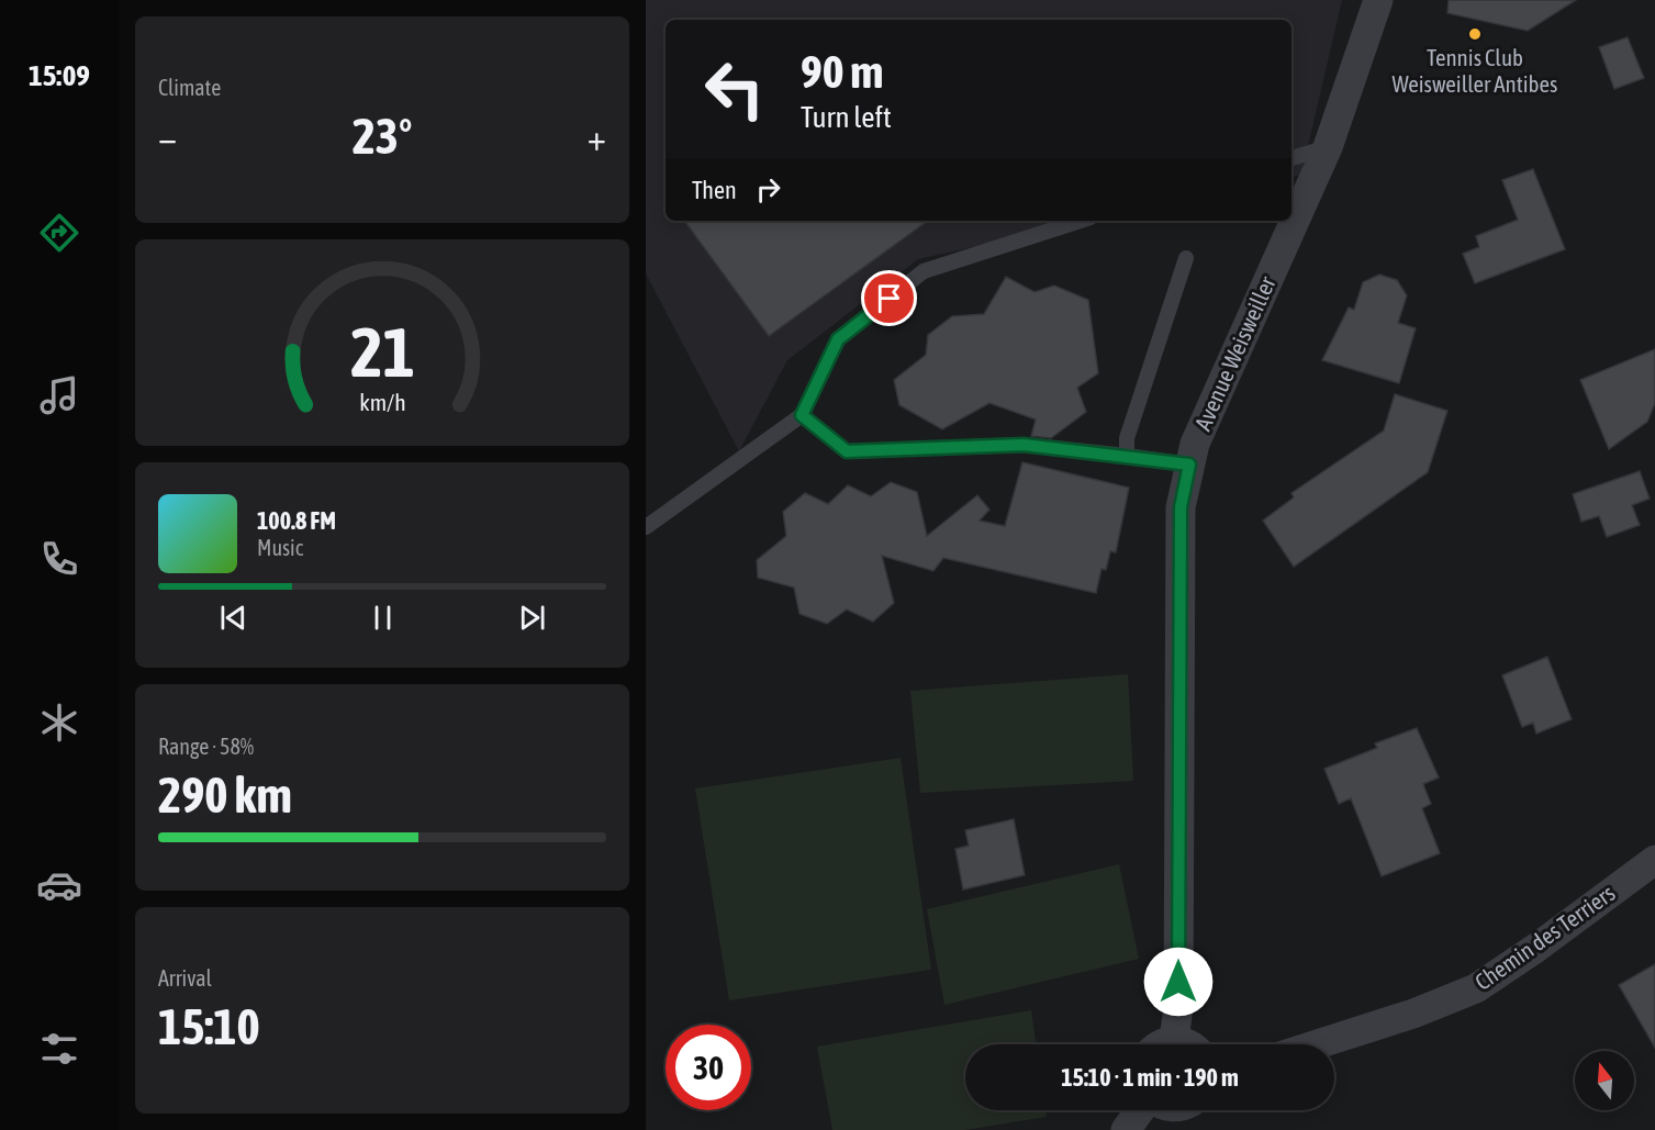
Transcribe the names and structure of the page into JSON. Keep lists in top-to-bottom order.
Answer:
{
  "streets": {
    "street": ["Avenue Weisweiller", "Chemin des Terriers"]
  },
  "places": ["Tennis Club Weisweiller Antibes"],
  "north": "top",
  "page": {
    "tabs": "15:09",
    "tile": [
      "Climate",
      ["Range · 58%", "290 km"],
      ["Arrival", "15:10"]
    ],
    "turn": ["90 m", "Turn left"],
    "heat": ["−", "23°", "+"],
    "then": "Then",
    "song": ["100.8 FM", "Music"],
    "limit": "30",
    "trip": "15:10 · 1 min · 190 m",
    "gauge": ["21", "km/h"]
  }
}
